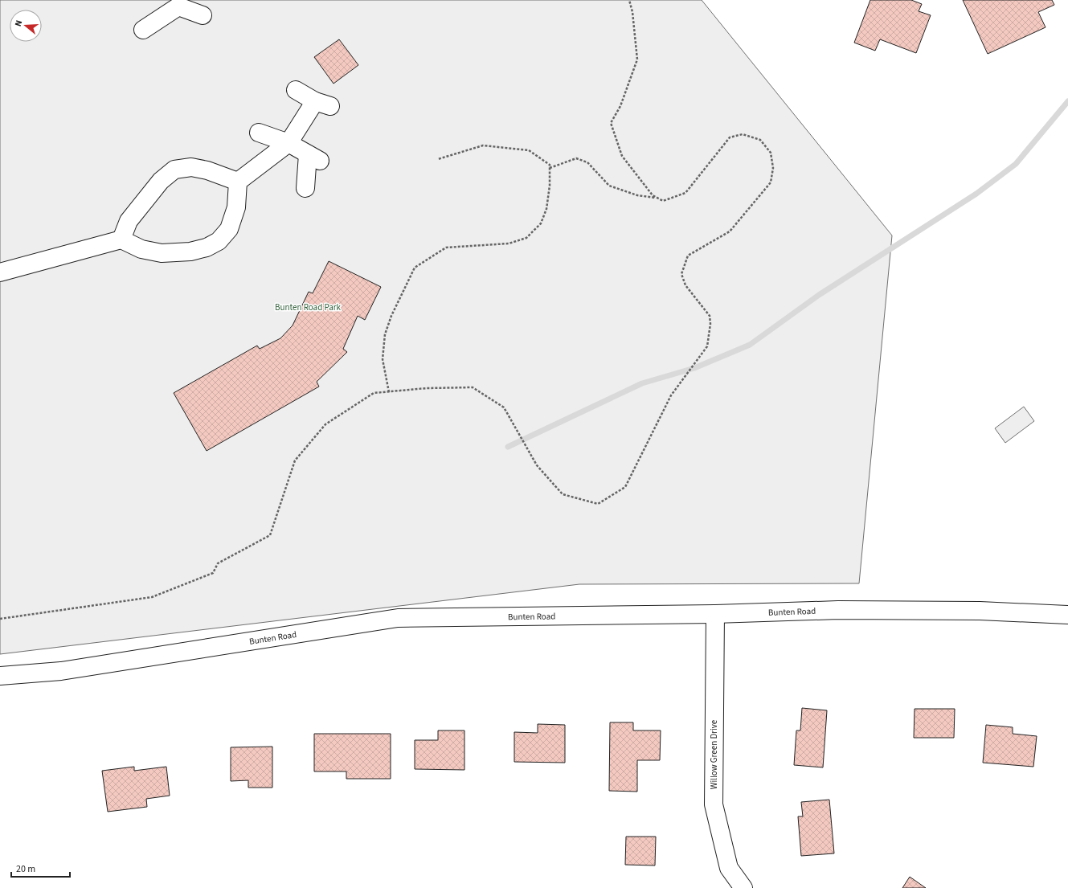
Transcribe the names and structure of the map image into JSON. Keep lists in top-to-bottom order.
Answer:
{
  "streets": {
    "street": ["Bunten Road", "Willow Green Drive"]
  },
  "crossings": [
    ["Bunten Road", "Willow Green Drive"]
  ],
  "parks": ["Bunten Road Park"],
  "scale_bar": "20 m",
  "north": "left"
}
